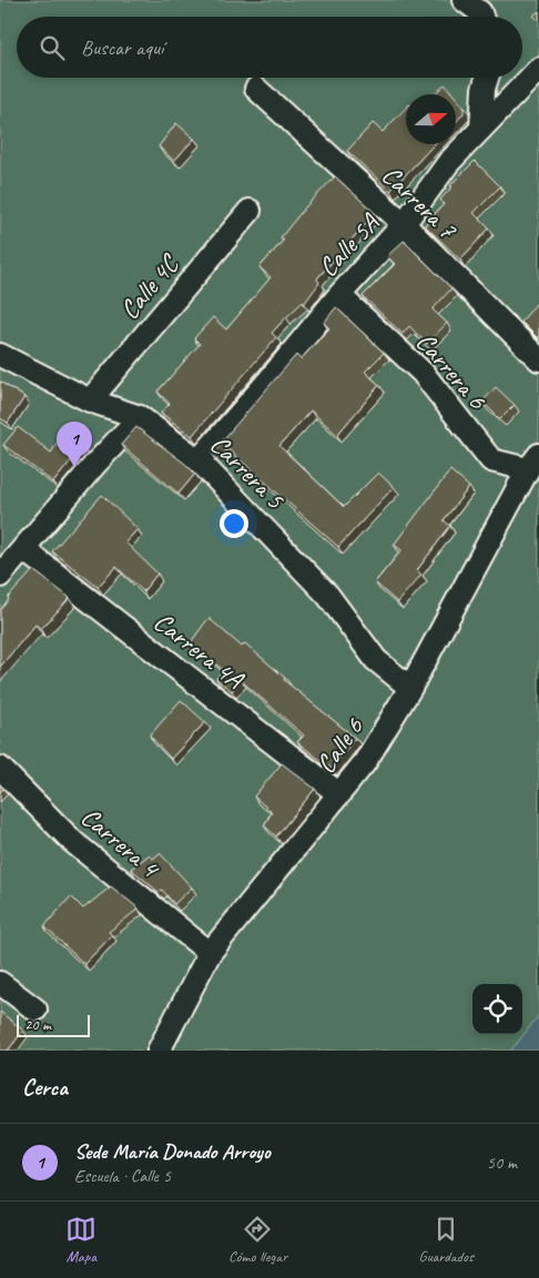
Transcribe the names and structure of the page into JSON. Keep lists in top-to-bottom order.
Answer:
{
  "streets": {
    "street": [
      "Carrera 7",
      "Calle 5A",
      "Calle 4C",
      "Carrera 6",
      "Carrera 5",
      "Carrera 4A",
      "Calle 6",
      "Carrera 4"
    ]
  },
  "crossings": [
    ["Carrera 7", "Calle 5A"],
    ["Calle 5A", "Carrera 6"],
    ["Calle 5A", "Carrera 5"],
    ["Calle 4C", "Carrera 5"],
    ["Carrera 6", "Calle 6"],
    ["Carrera 5", "Calle 6"],
    ["Carrera 4A", "Calle 6"],
    ["Calle 6", "Carrera 4"]
  ],
  "scale_bar": "20 m",
  "north": "right",
  "page": {
    "search": "Buscar aquí",
    "pins": "1",
    "scale": "20 m",
    "heading": "Cerca",
    "list": [
      {
        "mark": "1",
        "name": "Sede María Donado Arroyo",
        "note": "Escuela · Calle 5",
        "value": "50 m"
      }
    ],
    "nav": ["Mapa", "Cómo llegar", "Guardados"]
  }
}
